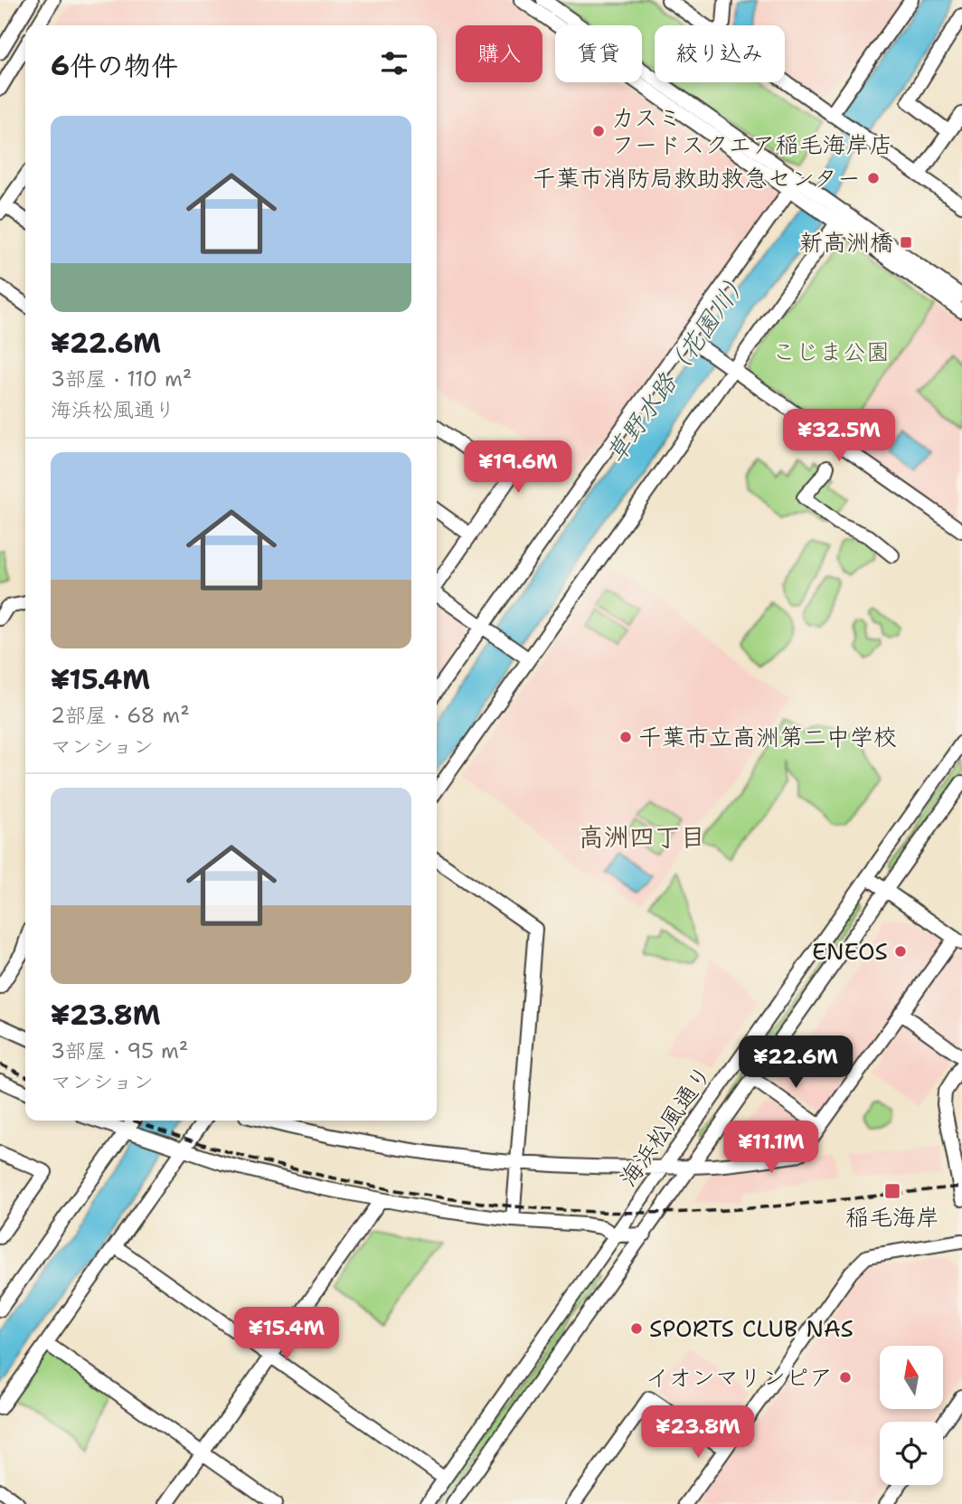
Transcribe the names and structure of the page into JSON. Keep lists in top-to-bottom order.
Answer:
{
  "streets": {
    "street": ["海浜松風通り"]
  },
  "districts": ["高洲四丁目"],
  "water": ["草野水路（花園川）"],
  "parks": ["こじま公園"],
  "places": {
    "other": [
      "カスミ フードスクエア稲毛海岸店",
      "千葉市消防局救助救急センター",
      "千葉市立高洲第二中学校",
      "ENEOS",
      "SPORTS CLUB NAS",
      "イオンマリンピア"
    ],
    "transit": ["新高洲橋", "稲毛海岸"]
  },
  "north": "top",
  "page": {
    "chip": ["購入", "賃貸", "絞り込み"],
    "heading": "6件の物件",
    "list": [
      {
        "name": "¥22.6M",
        "note": "3部屋 · 110 m² · 海浜松風通り"
      },
      {
        "name": "¥15.4M",
        "note": "2部屋 · 68 m² · マンション"
      },
      {
        "name": "¥23.8M",
        "note": "3部屋 · 95 m² · マンション"
      }
    ],
    "price": [
      "¥32.5M",
      "¥19.6M",
      "¥22.6M",
      "¥11.1M",
      "¥15.4M",
      "¥23.8M"
    ]
  }
}
